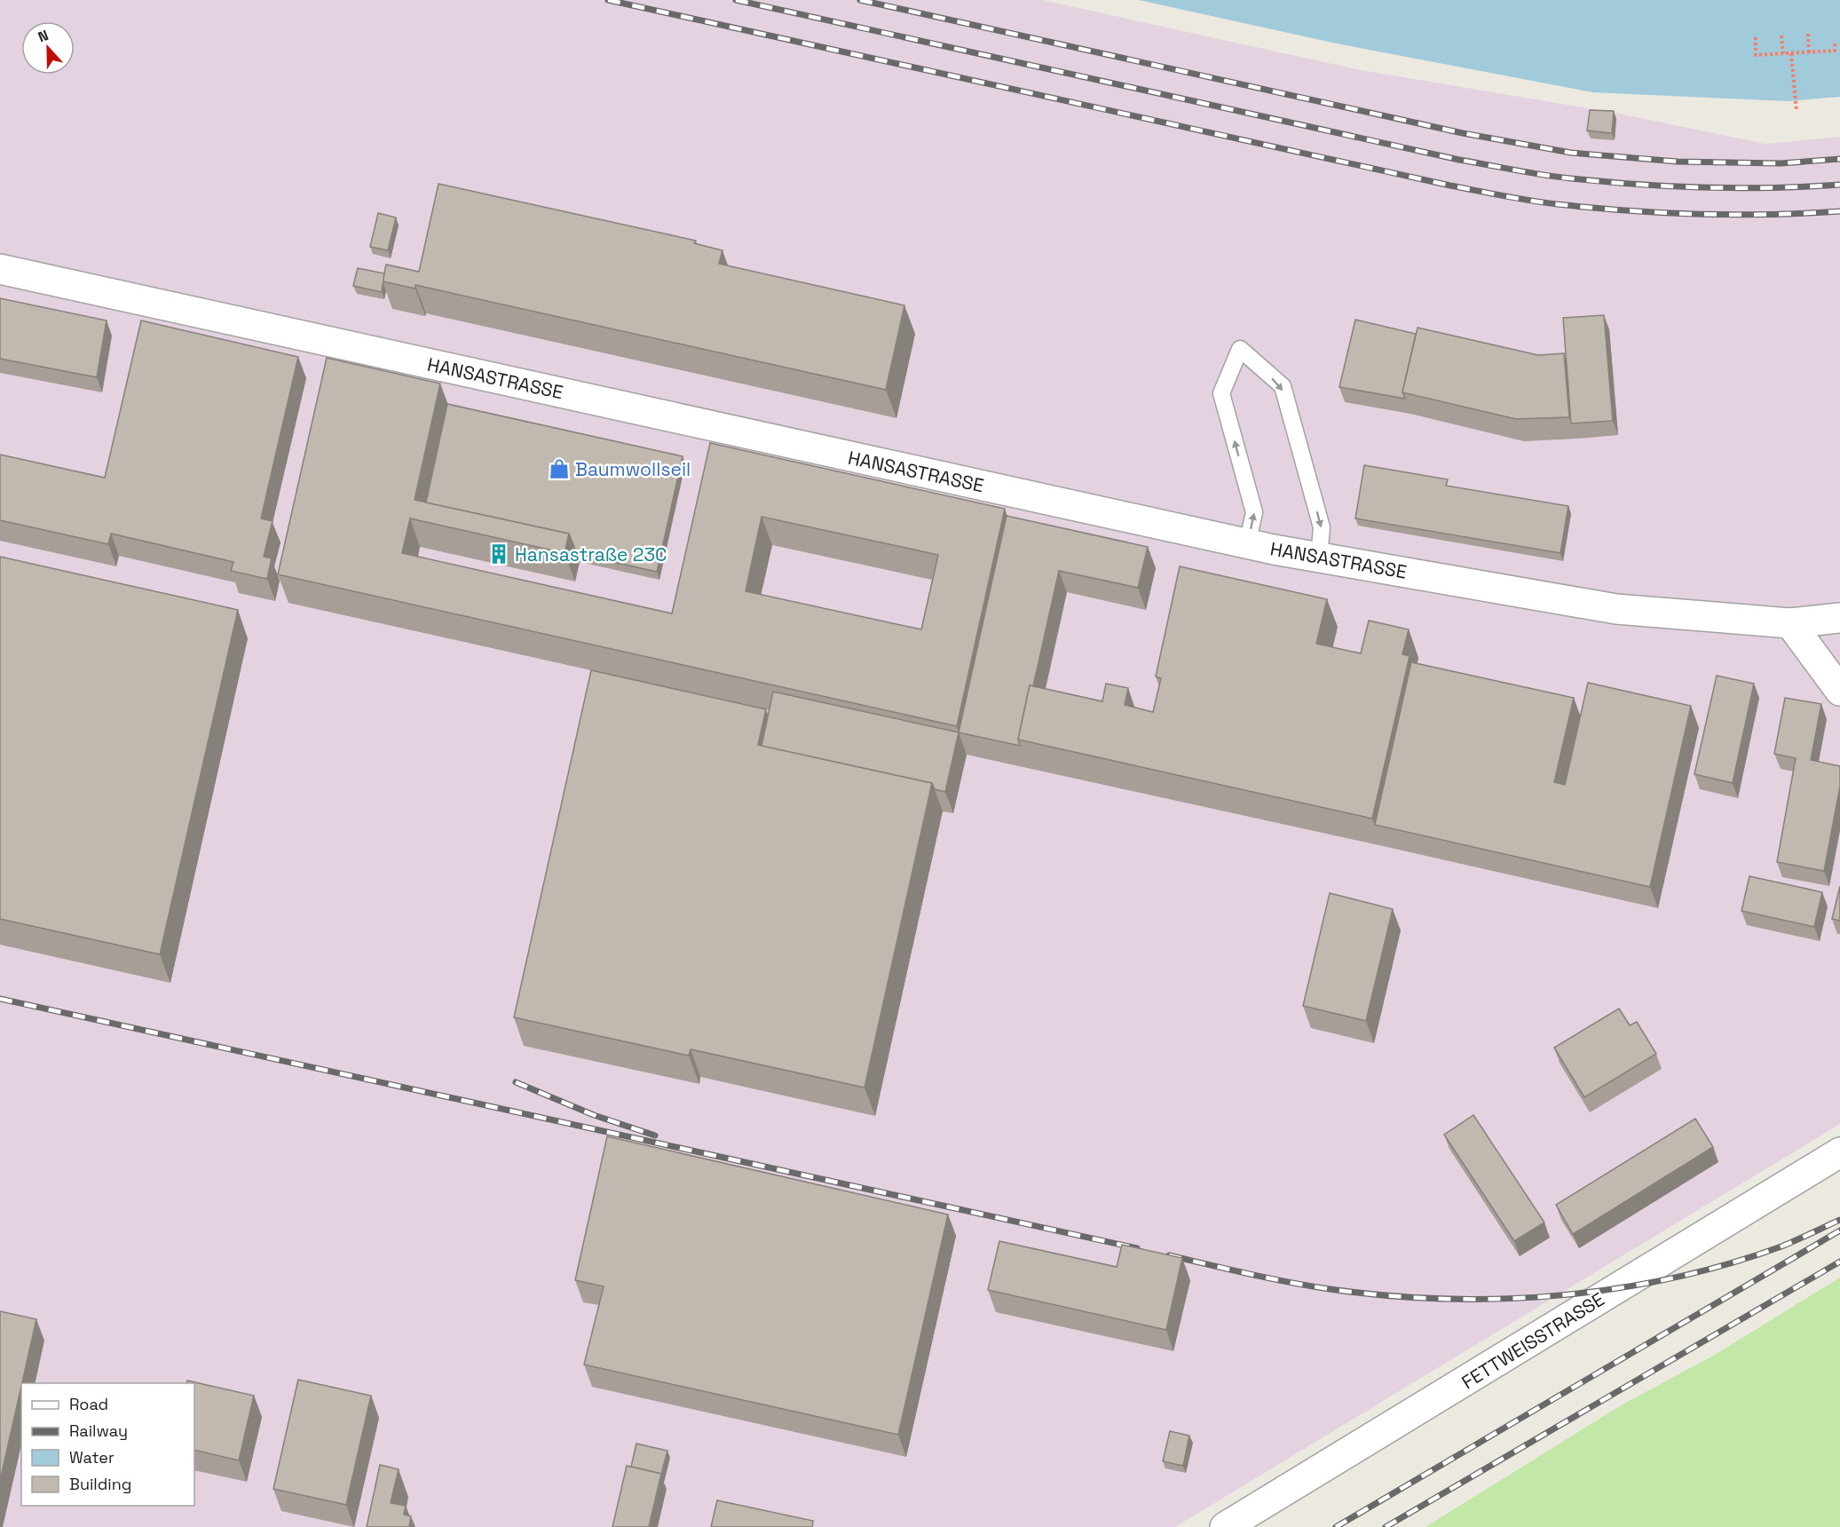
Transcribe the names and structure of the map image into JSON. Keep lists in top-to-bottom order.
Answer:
{
  "streets": {
    "street": ["HANSASTRASSE", "FETTWEISSTRASSE"]
  },
  "places": {
    "shop": ["Baumwollseil"],
    "building": ["Hansastraße 23C"]
  },
  "legend": [
    "Road",
    "Railway",
    "Water",
    "Building"
  ],
  "north": "top"
}
